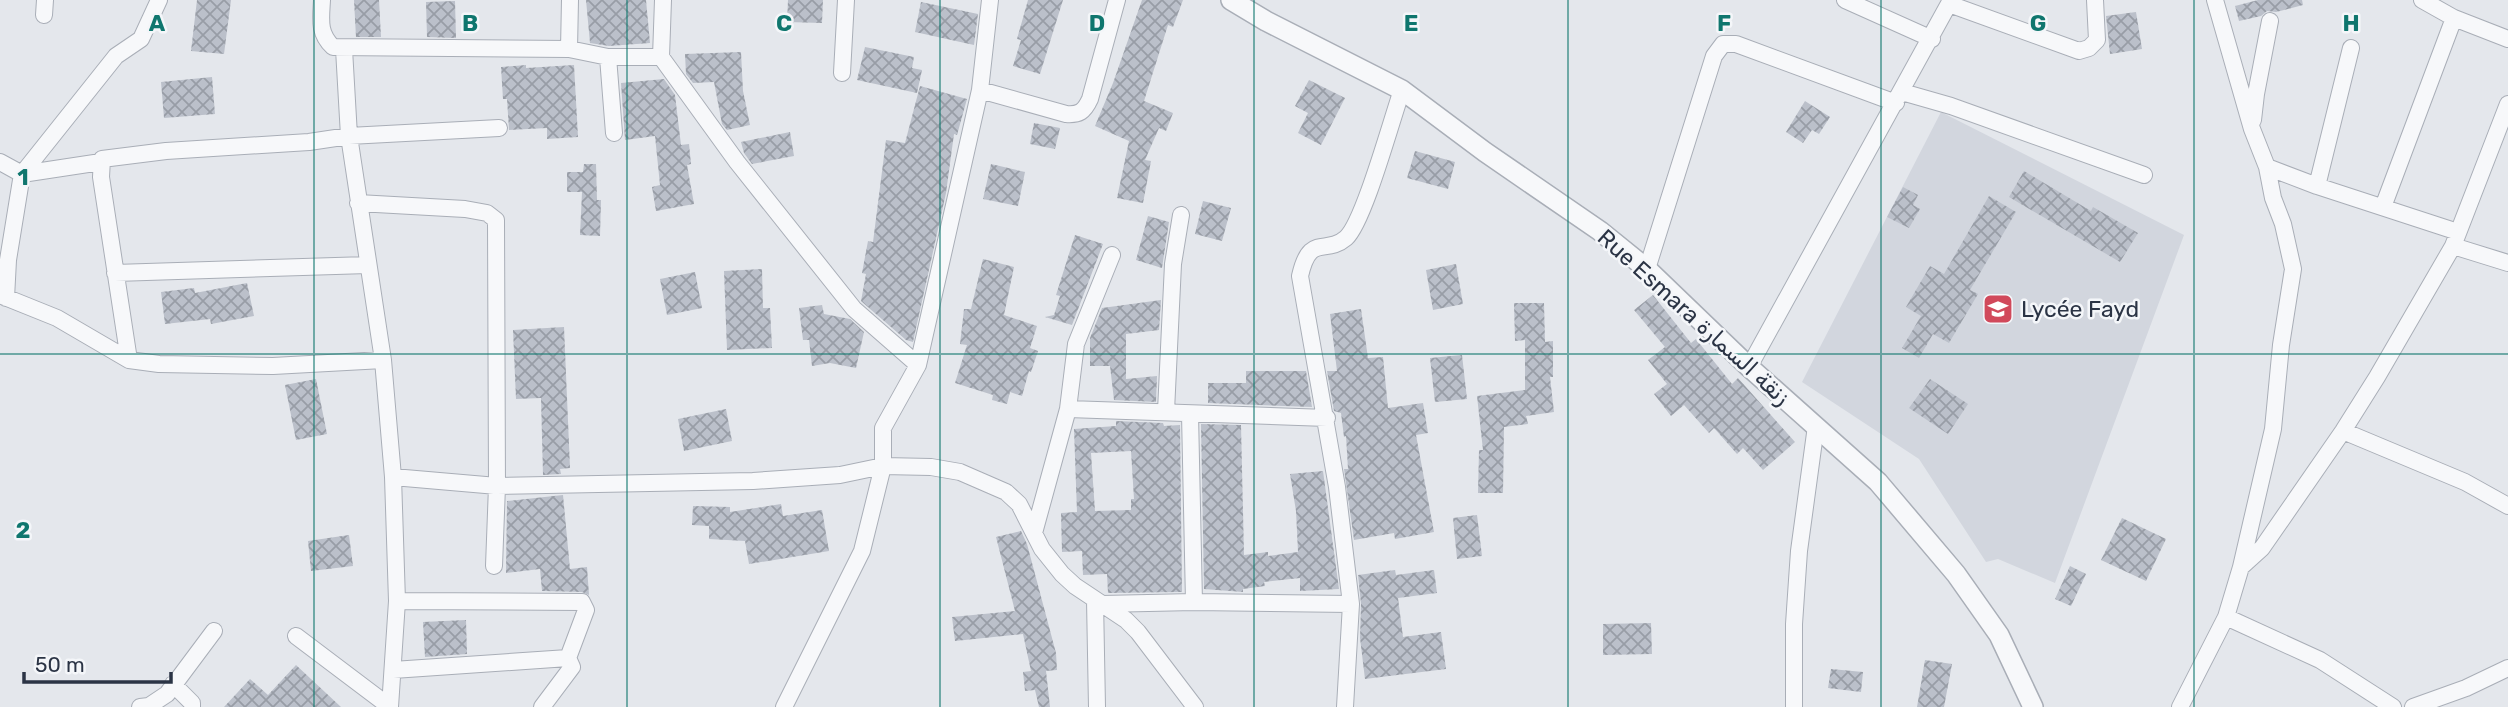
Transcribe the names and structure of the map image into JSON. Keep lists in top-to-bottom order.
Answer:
{
  "streets": {
    "street": ["Rue Esmara زنقة السمارة"]
  },
  "places": {
    "school or university": ["Lycée Fayd"]
  },
  "scale_bar": "50 m",
  "grid": {
    "columns": [
      "A",
      "B",
      "C",
      "D",
      "E",
      "F",
      "G",
      "H"
    ],
    "rows": ["1", "2"]
  }
}
